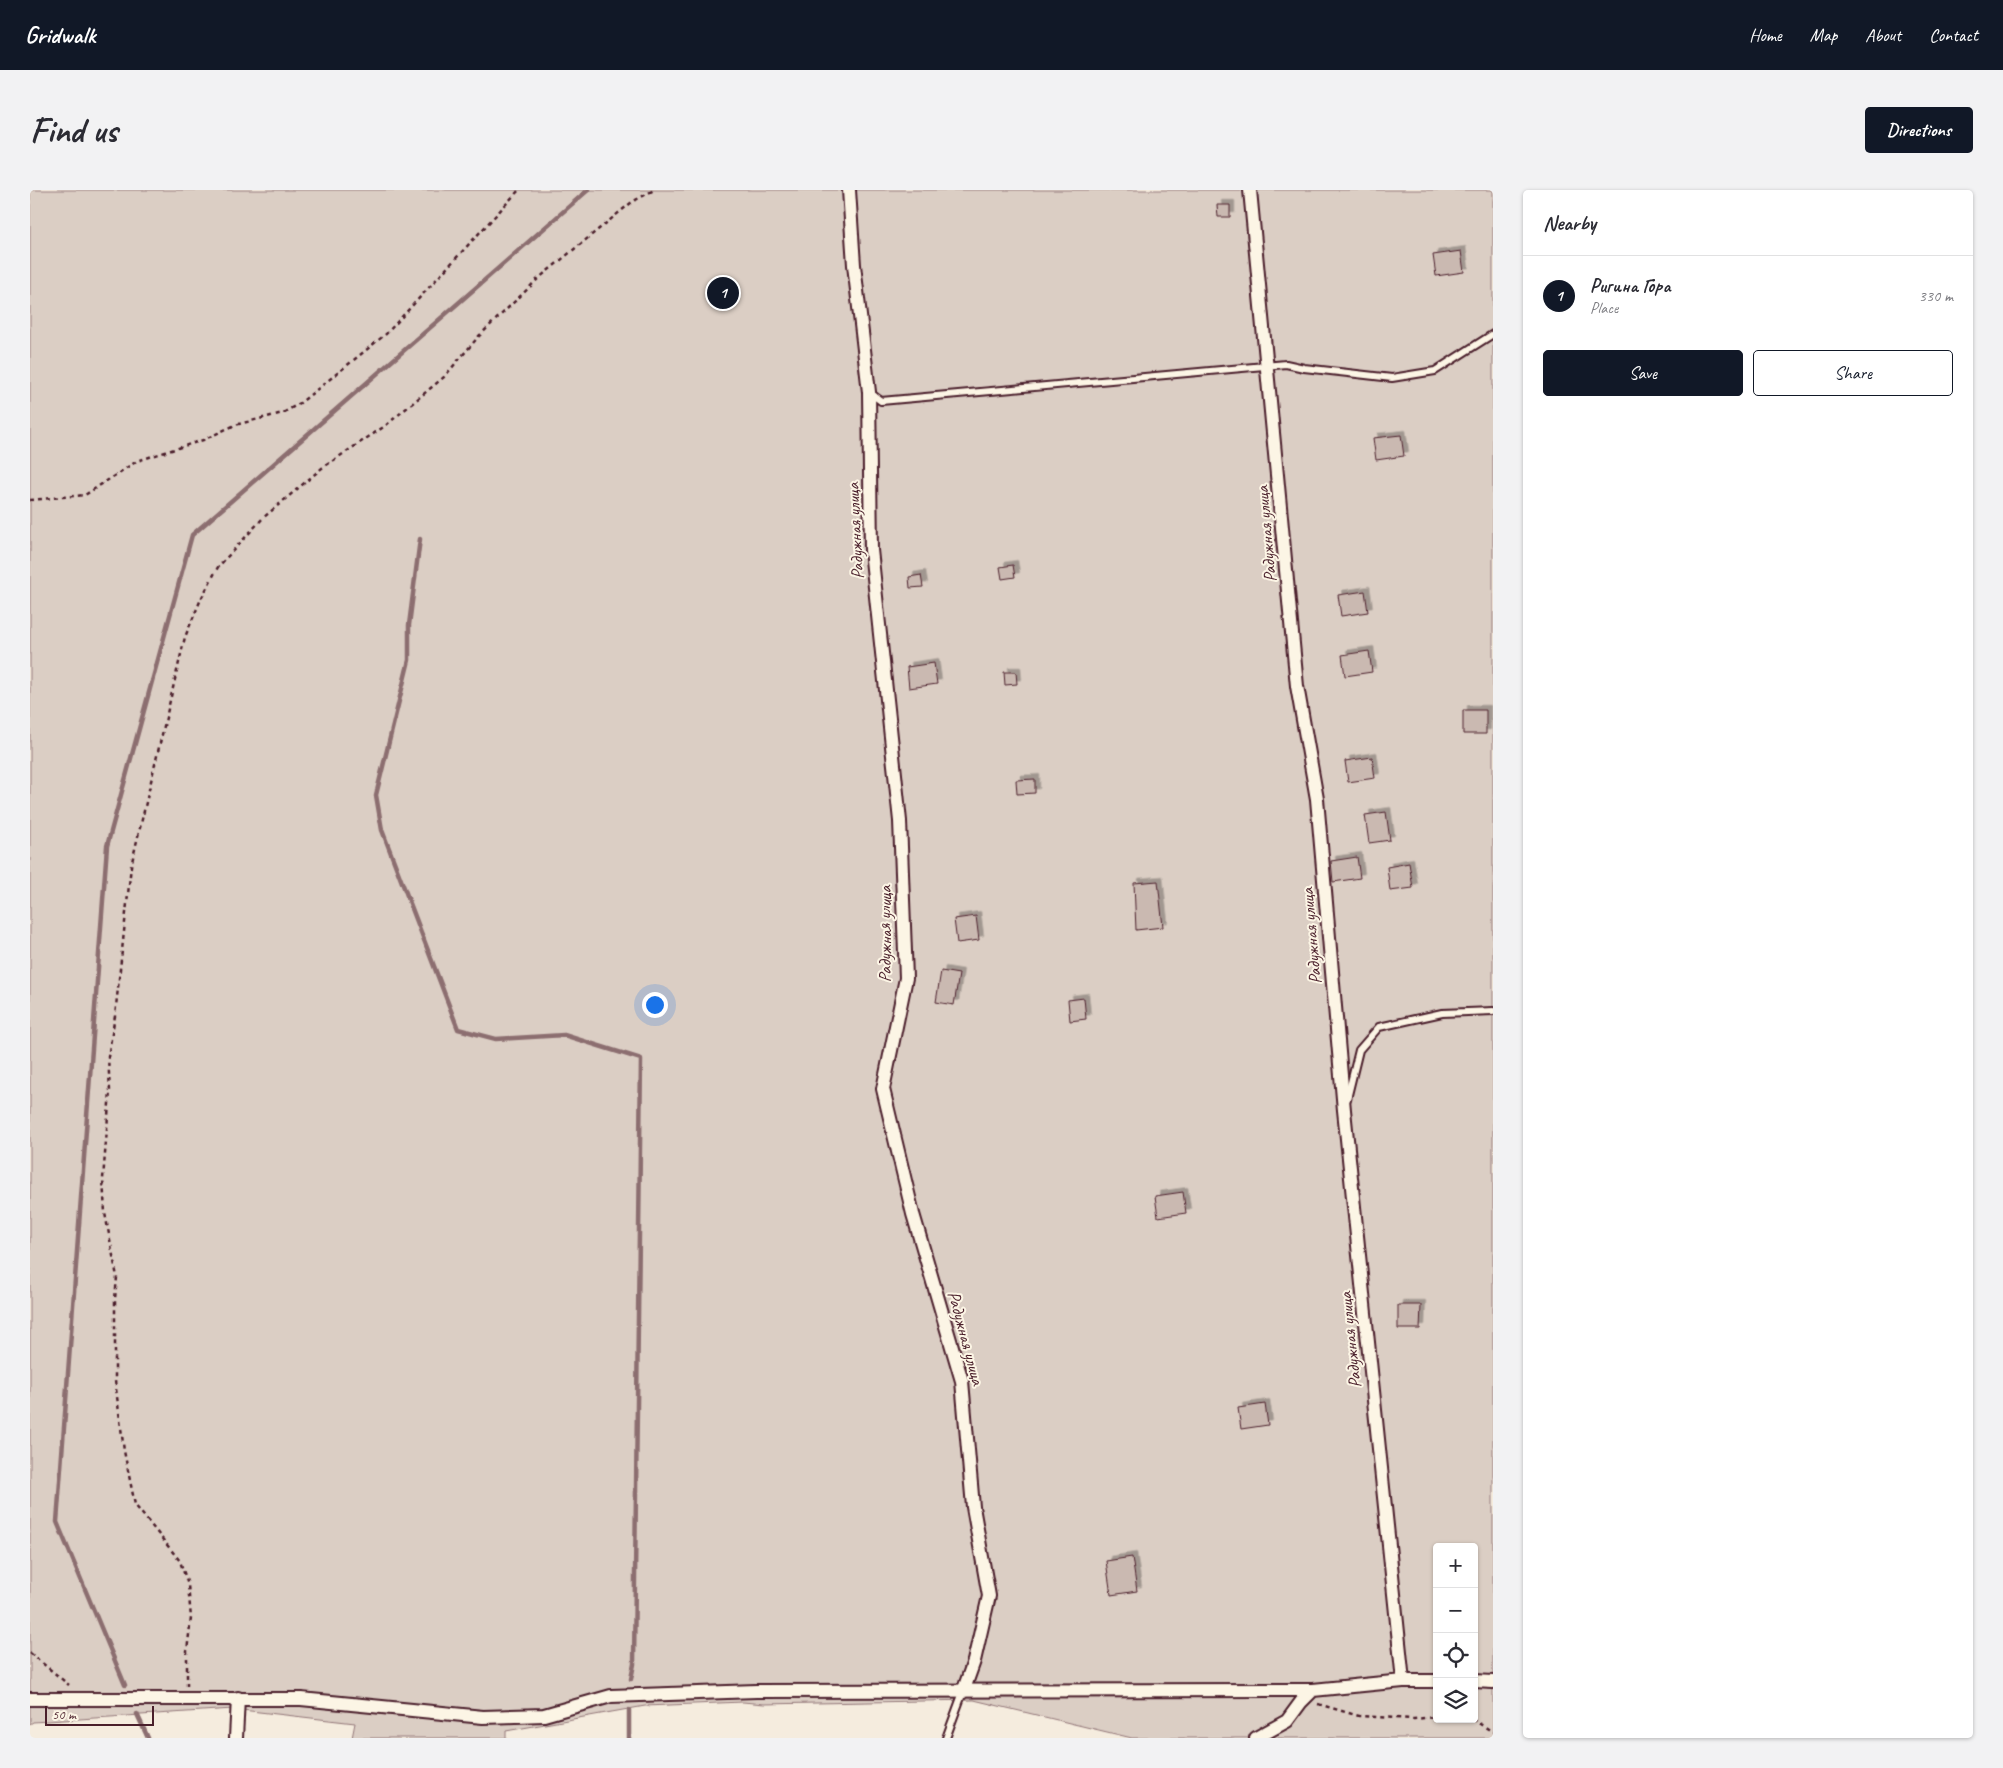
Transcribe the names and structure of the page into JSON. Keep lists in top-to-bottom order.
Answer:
{
  "streets": {
    "street": ["Радужная улица"]
  },
  "scale_bar": "50 m",
  "page": {
    "header": "Gridwalk",
    "nav": [
      "Home",
      "Map",
      "About",
      "Contact"
    ],
    "buttons": [
      "Directions",
      ["Save", "Share"]
    ],
    "title": "Find us",
    "heading": "Nearby",
    "list": [
      {
        "mark": "1",
        "name": "Ригина Гора",
        "note": "Place",
        "value": "330 m"
      }
    ],
    "pins": "1",
    "map_buttons": ["+", "−"],
    "scale": "50 m"
  }
}
